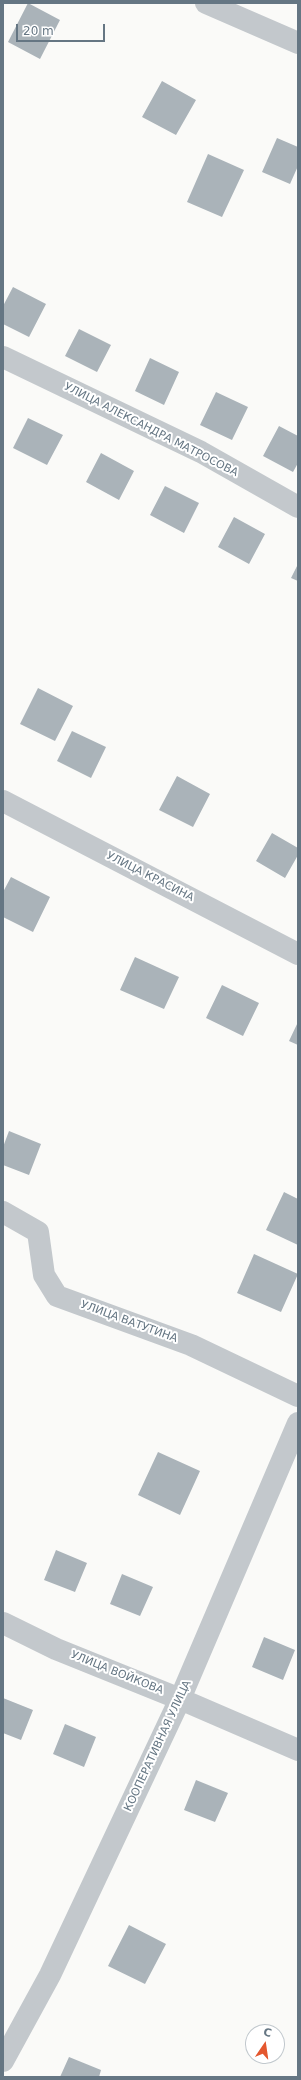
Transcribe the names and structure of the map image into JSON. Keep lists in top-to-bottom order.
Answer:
{
  "streets": {
    "street": [
      "УЛИЦА АЛЕКСАНДРА МАТРОСОВА",
      "УЛИЦА КРАСИНА",
      "УЛИЦА ВАТУТИНА",
      "УЛИЦА ВОЙКОВА",
      "КООПЕРАТИВНАЯ УЛИЦА"
    ]
  },
  "crossings": [
    ["УЛИЦА ВОЙКОВА", "КООПЕРАТИВНАЯ УЛИЦА"]
  ],
  "scale_bar": "20 m",
  "north": "top"
}
